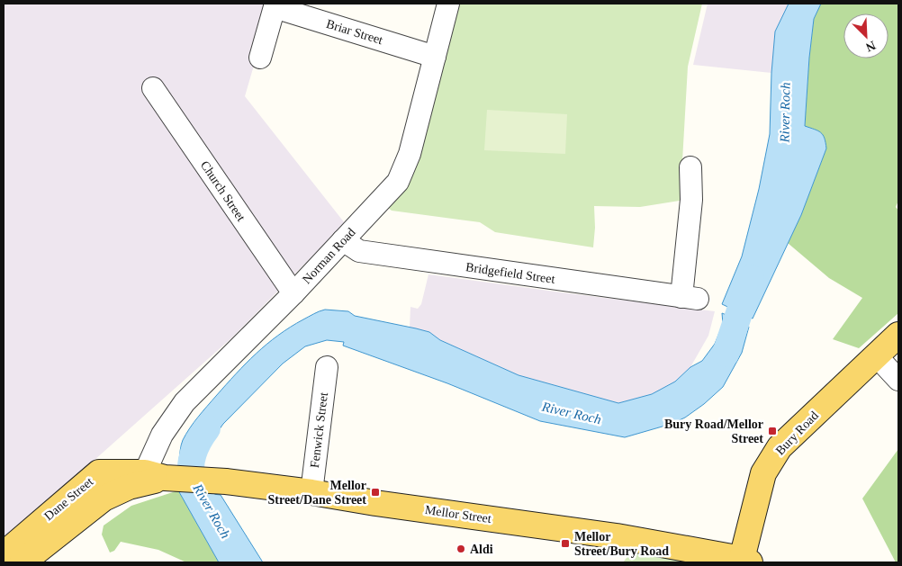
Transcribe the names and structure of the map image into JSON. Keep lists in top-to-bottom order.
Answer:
{
  "streets": {
    "main road": ["Bury Road", "Dane Street", "Mellor Street"],
    "street": [
      "Briar Street",
      "Church Street",
      "Norman Road",
      "Bridgefield Street",
      "Fenwick Street"
    ]
  },
  "crossings": [
    ["Briar Street", "Norman Road"],
    ["Church Street", "Norman Road"],
    ["Norman Road", "Bridgefield Street"],
    ["Norman Road", "Dane Street"],
    ["Norman Road", "Mellor Street"],
    ["Fenwick Street", "Mellor Street"],
    ["Bury Road", "Mellor Street"],
    ["Dane Street", "Mellor Street"]
  ],
  "water": ["River Roch"],
  "places": {
    "transit": ["Bury Road/Mellor Street", "Mellor Street/Dane Street", "Mellor Street/Bury Road"],
    "other": ["Aldi"]
  },
  "north": "bottom right"
}
